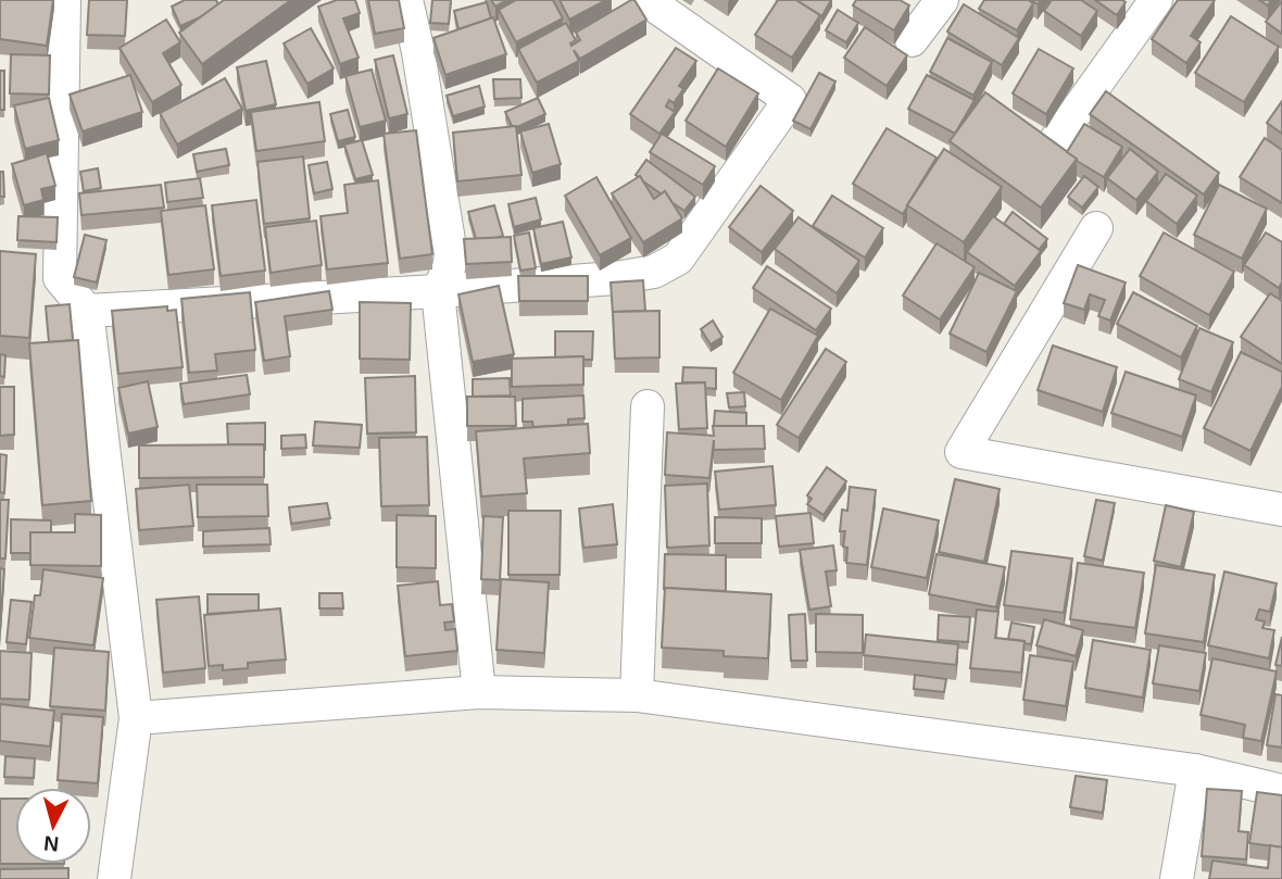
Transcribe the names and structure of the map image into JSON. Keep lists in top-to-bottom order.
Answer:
{
  "north": "bottom"
}
